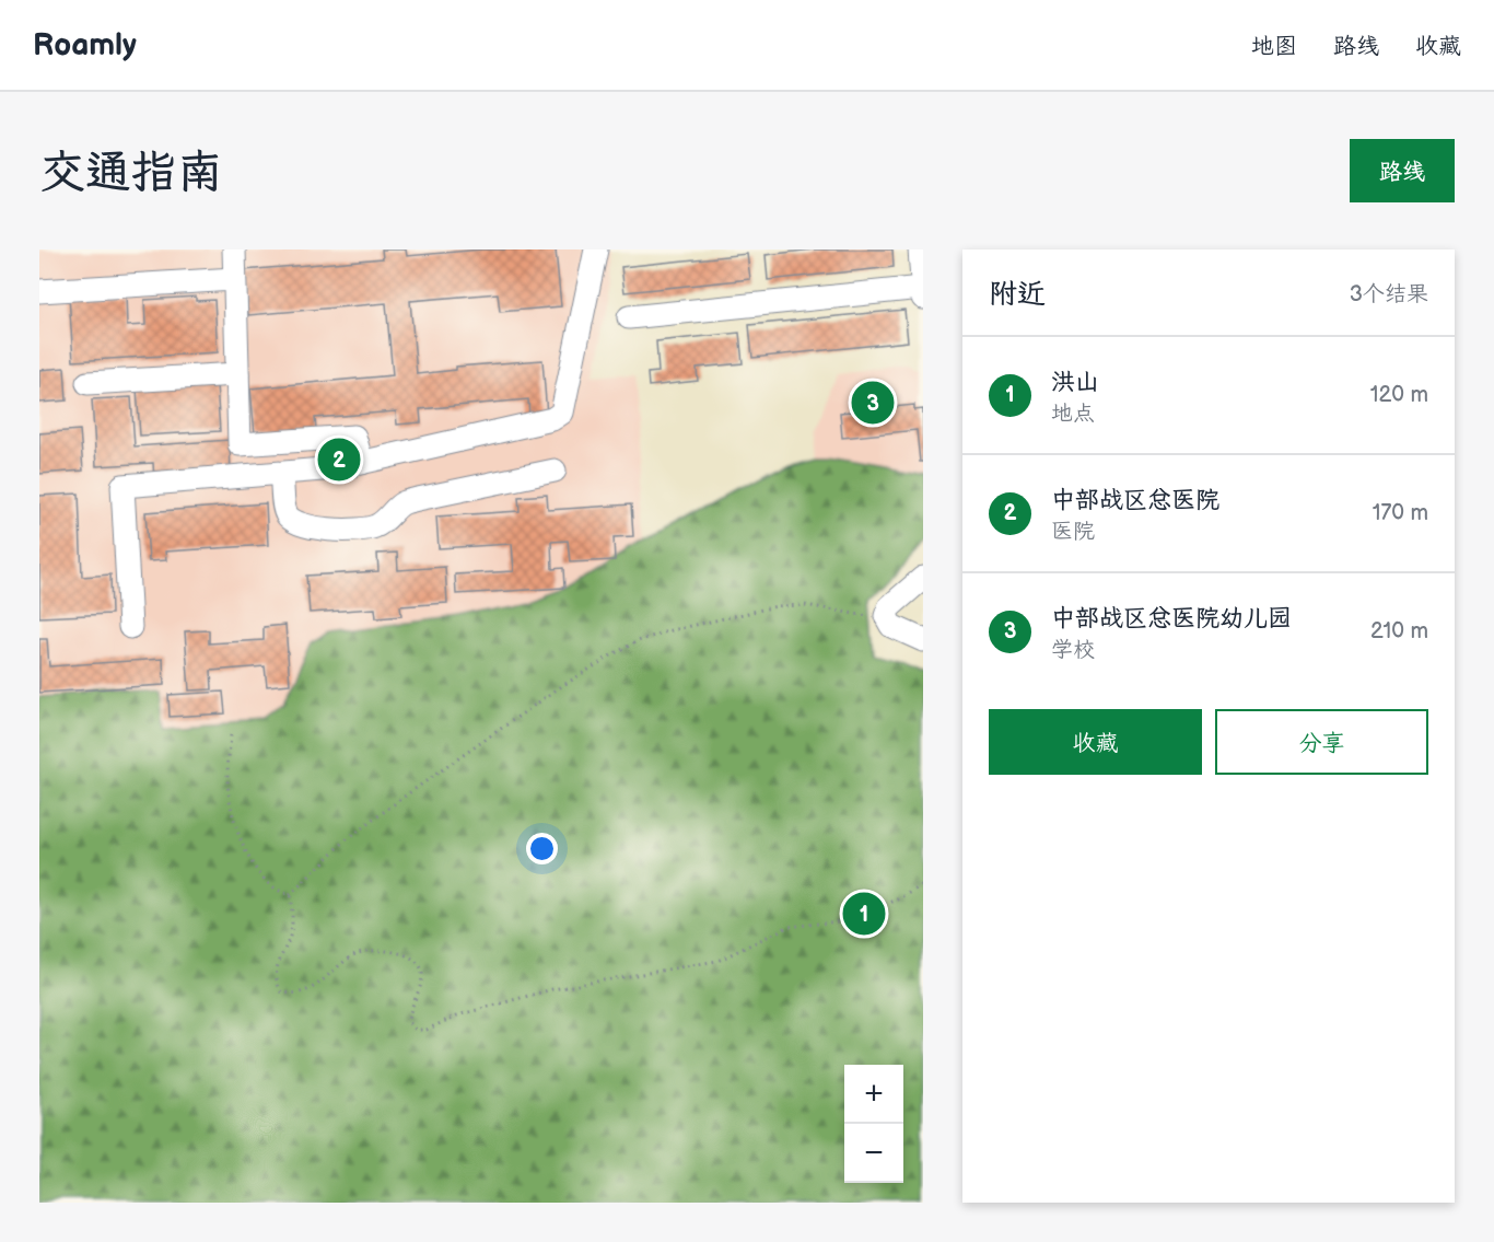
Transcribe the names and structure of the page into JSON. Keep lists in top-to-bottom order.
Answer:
{
  "page": {
    "header": "Roamly",
    "nav": ["地图", "路线", "收藏"],
    "buttons": [
      "路线",
      ["收藏", "分享"]
    ],
    "title": "交通指南",
    "heading": ["附近", "3个结果"],
    "list": [
      {
        "mark": "1",
        "name": "洪山",
        "note": "地点",
        "value": "120 m"
      },
      {
        "mark": "2",
        "name": "中部战区总医院",
        "note": "医院",
        "value": "170 m"
      },
      {
        "mark": "3",
        "name": "中部战区总医院幼儿园",
        "note": "学校",
        "value": "210 m"
      }
    ],
    "pins": ["3", "2", "1"],
    "map_buttons": ["+", "−"]
  }
}
